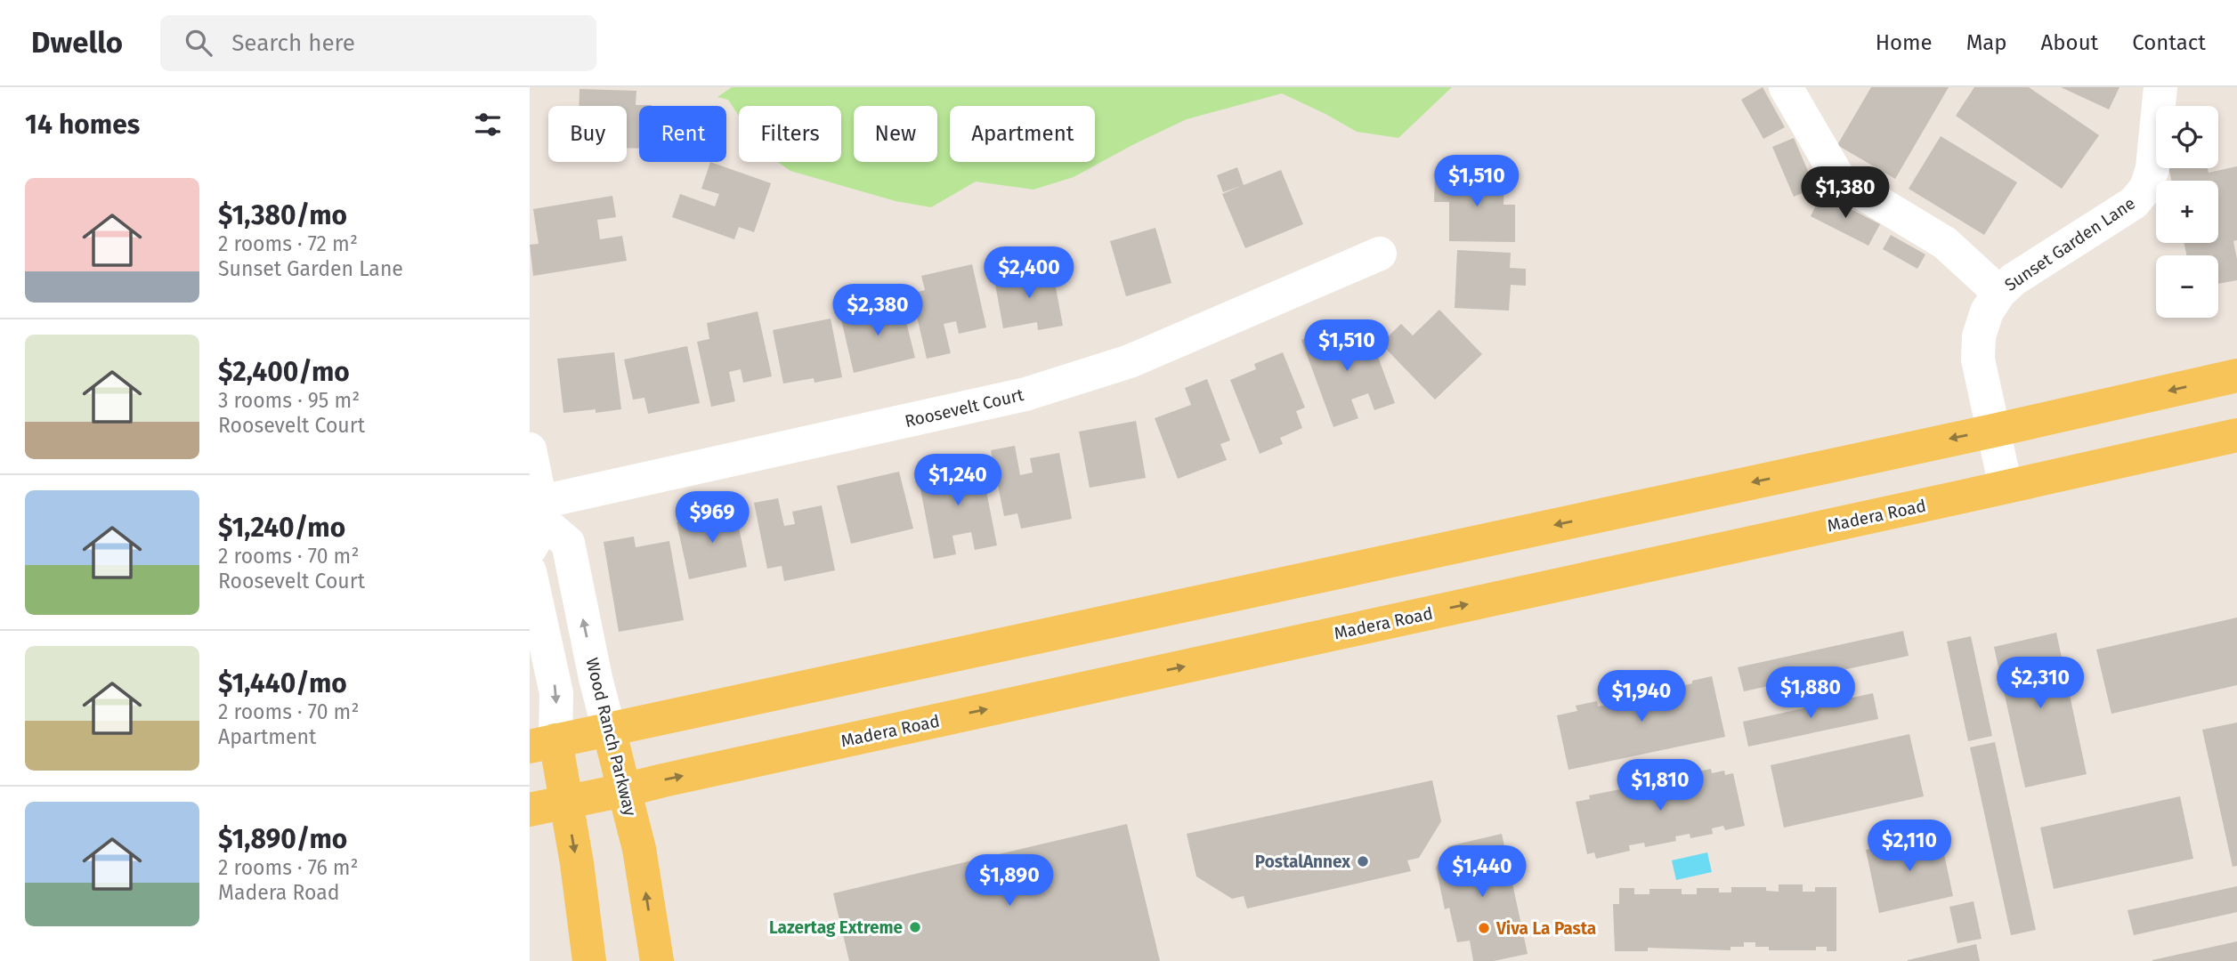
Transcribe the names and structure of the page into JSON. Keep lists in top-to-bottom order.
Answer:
{
  "streets": {
    "main road": ["Madera Road", "Wood Ranch Parkway"],
    "street": ["Sunset Garden Lane", "Roosevelt Court"]
  },
  "crossings": [
    ["Sunset Garden Lane", "Madera Road"],
    ["Roosevelt Court", "Wood Ranch Parkway"],
    ["Madera Road", "Wood Ranch Parkway"]
  ],
  "places": ["PostalAnnex", "Lazertag Extreme", "Viva La Pasta"],
  "page": {
    "header": "Dwello",
    "search": "Search here",
    "nav": [
      "Home",
      "Map",
      "About",
      "Contact"
    ],
    "heading": "14 homes",
    "map_buttons": ["+", "−"],
    "chip": [
      "Buy",
      "Rent",
      "Filters",
      "New",
      "Apartment"
    ],
    "price": [
      "$1,510",
      "$1,380",
      "$2,400",
      "$2,380",
      "$1,510",
      "$1,240",
      "$969",
      "$2,310",
      "$1,880",
      "$1,940",
      "$1,810",
      "$2,110",
      "$1,440",
      "$1,890"
    ],
    "list": [
      {
        "name": "$1,380/mo",
        "note": "2 rooms · 72 m² · Sunset Garden Lane"
      },
      {
        "name": "$2,400/mo",
        "note": "3 rooms · 95 m² · Roosevelt Court"
      },
      {
        "name": "$1,240/mo",
        "note": "2 rooms · 70 m² · Roosevelt Court"
      },
      {
        "name": "$1,440/mo",
        "note": "2 rooms · 70 m² · Apartment"
      },
      {
        "name": "$1,890/mo",
        "note": "2 rooms · 76 m² · Madera Road"
      }
    ]
  }
}
